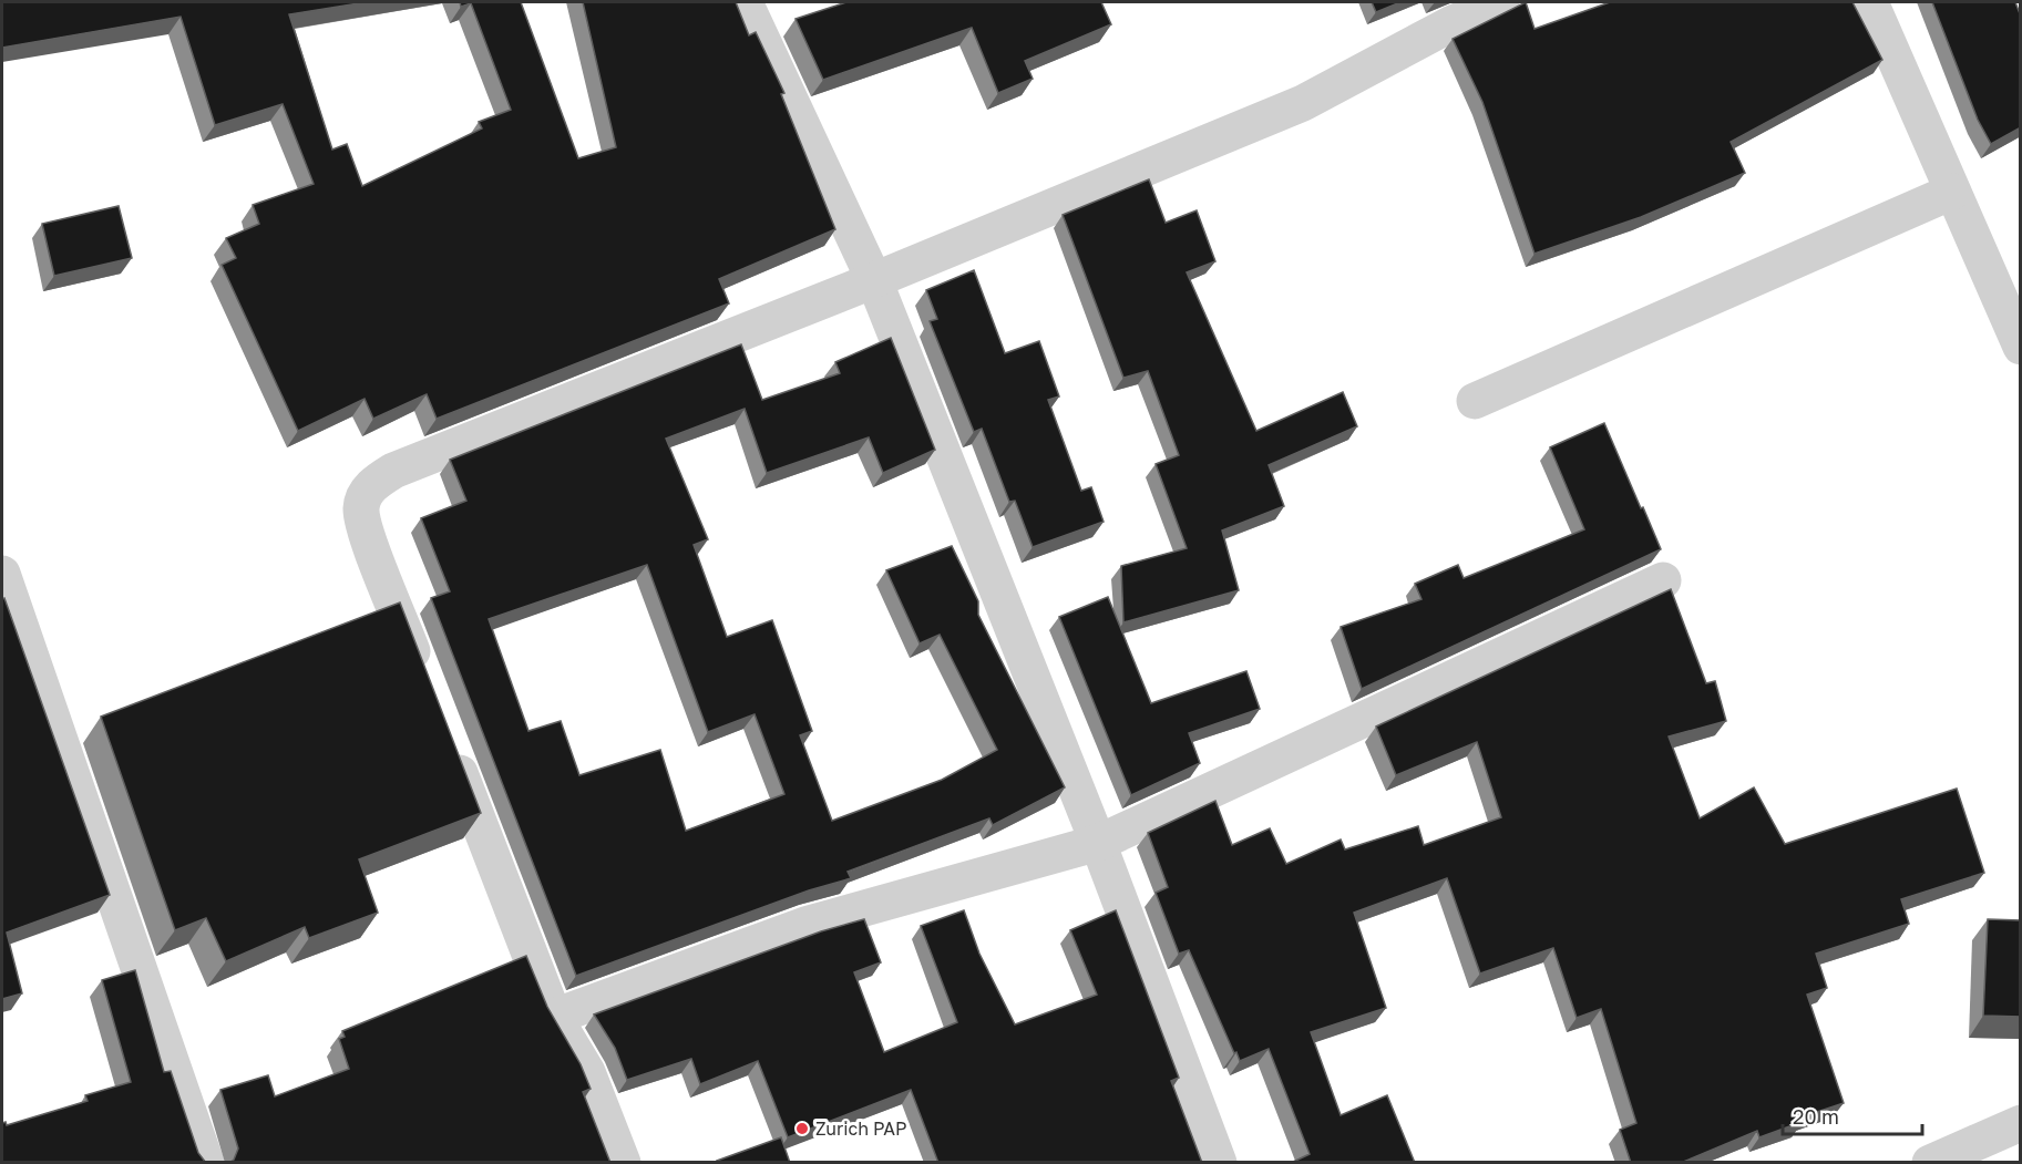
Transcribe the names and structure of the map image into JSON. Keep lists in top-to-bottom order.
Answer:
{
  "places": ["Zurich PAP"],
  "scale_bar": "20 m"
}
